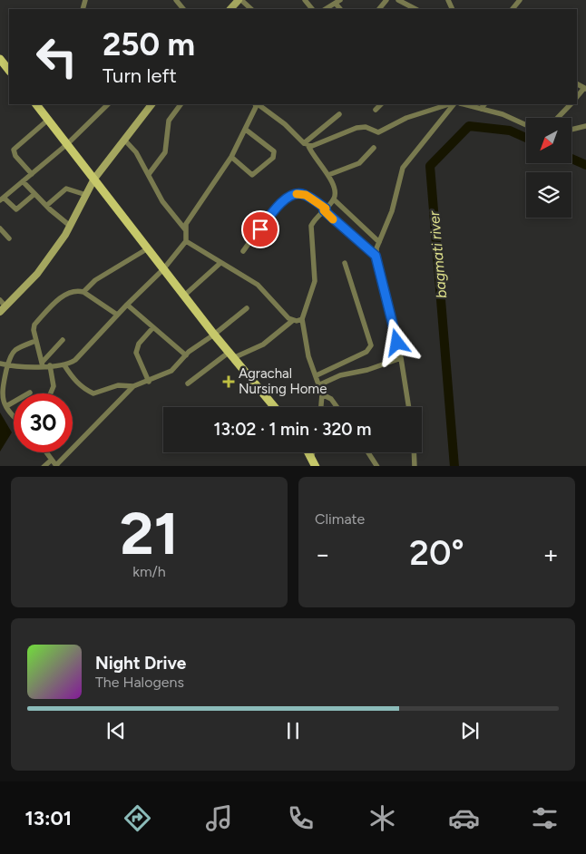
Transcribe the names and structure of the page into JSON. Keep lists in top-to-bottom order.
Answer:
{
  "water": ["bagmati river"],
  "places": {
    "health": ["Agrachal Nursing Home"]
  },
  "north": "bottom left",
  "page": {
    "turn": ["250 m", "Turn left"],
    "limit": "30",
    "trip": "13:02 · 1 min · 320 m",
    "tile": [
      ["21", "km/h"],
      "Climate"
    ],
    "heat": ["−", "20°", "+"],
    "song": ["Night Drive", "The Halogens"],
    "tabs": "13:01"
  }
}
